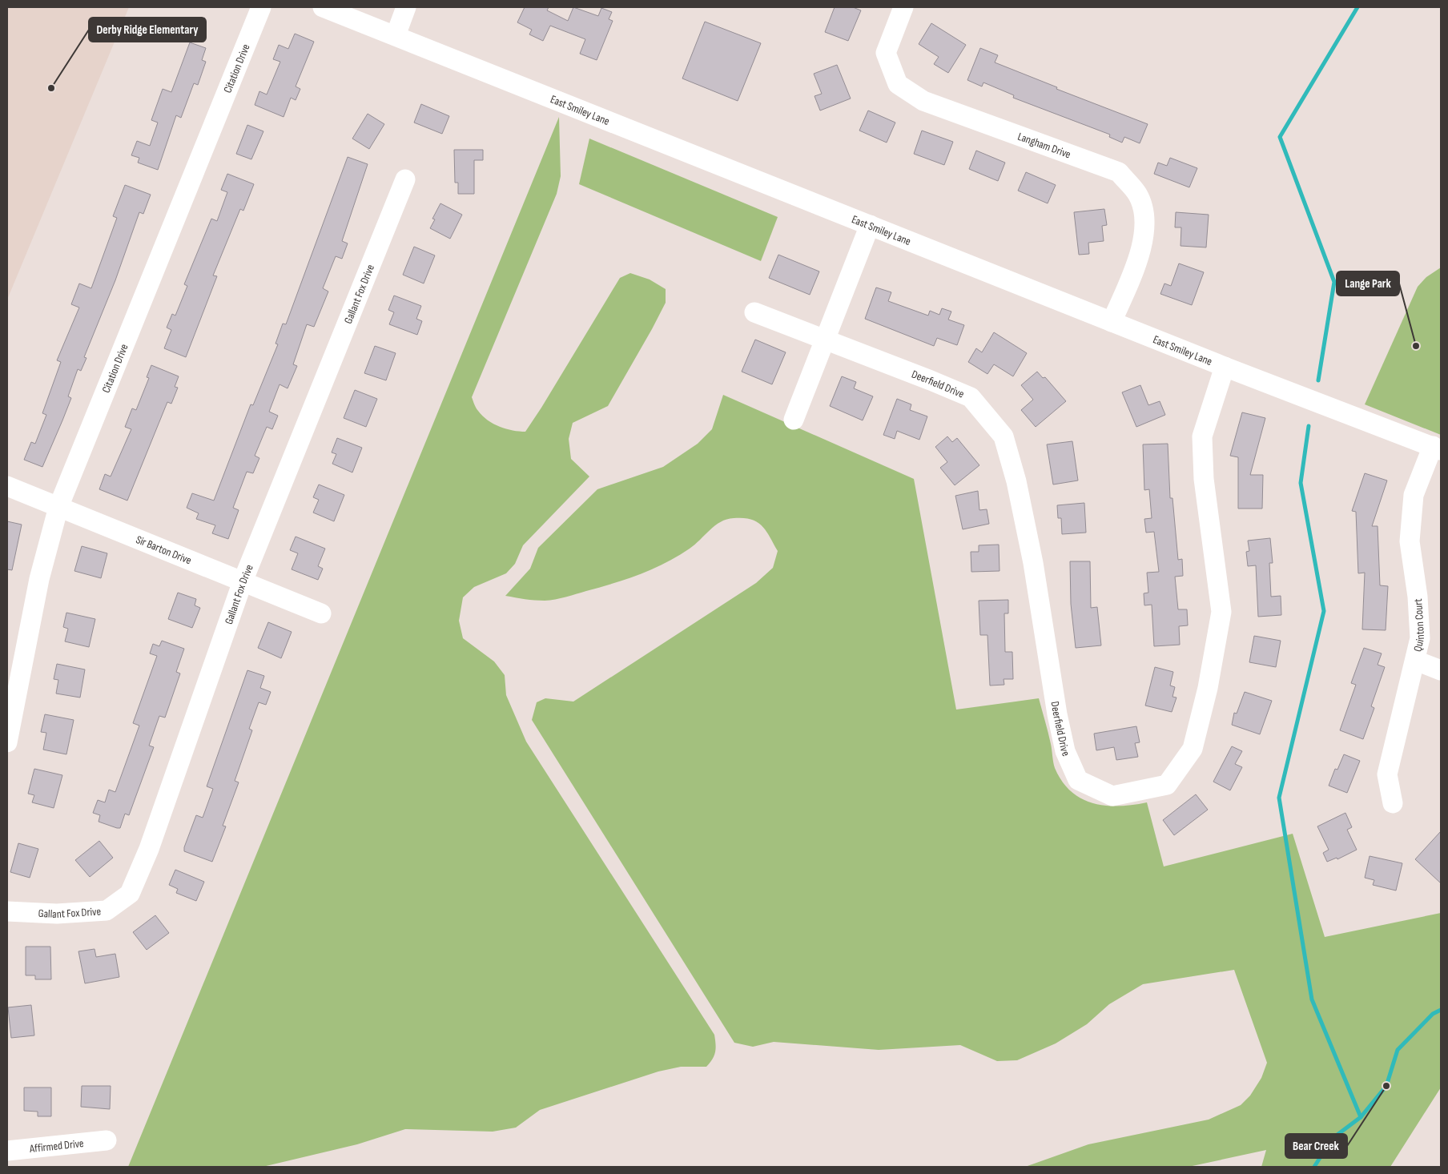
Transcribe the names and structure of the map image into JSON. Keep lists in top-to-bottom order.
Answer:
{
  "streets": {
    "street": [
      "Citation Drive",
      "East Smiley Lane",
      "Langham Drive",
      "Gallant Fox Drive",
      "Deerfield Drive",
      "Sir Barton Drive",
      "Quinton Court",
      "Affirmed Drive"
    ]
  },
  "crossings": [
    ["Citation Drive", "Sir Barton Drive"],
    ["East Smiley Lane", "Langham Drive"],
    ["East Smiley Lane", "Deerfield Drive"],
    ["East Smiley Lane", "Quinton Court"],
    ["Gallant Fox Drive", "Sir Barton Drive"]
  ],
  "places": ["Derby Ridge Elementary", "Lange Park", "Bear Creek"]
}
